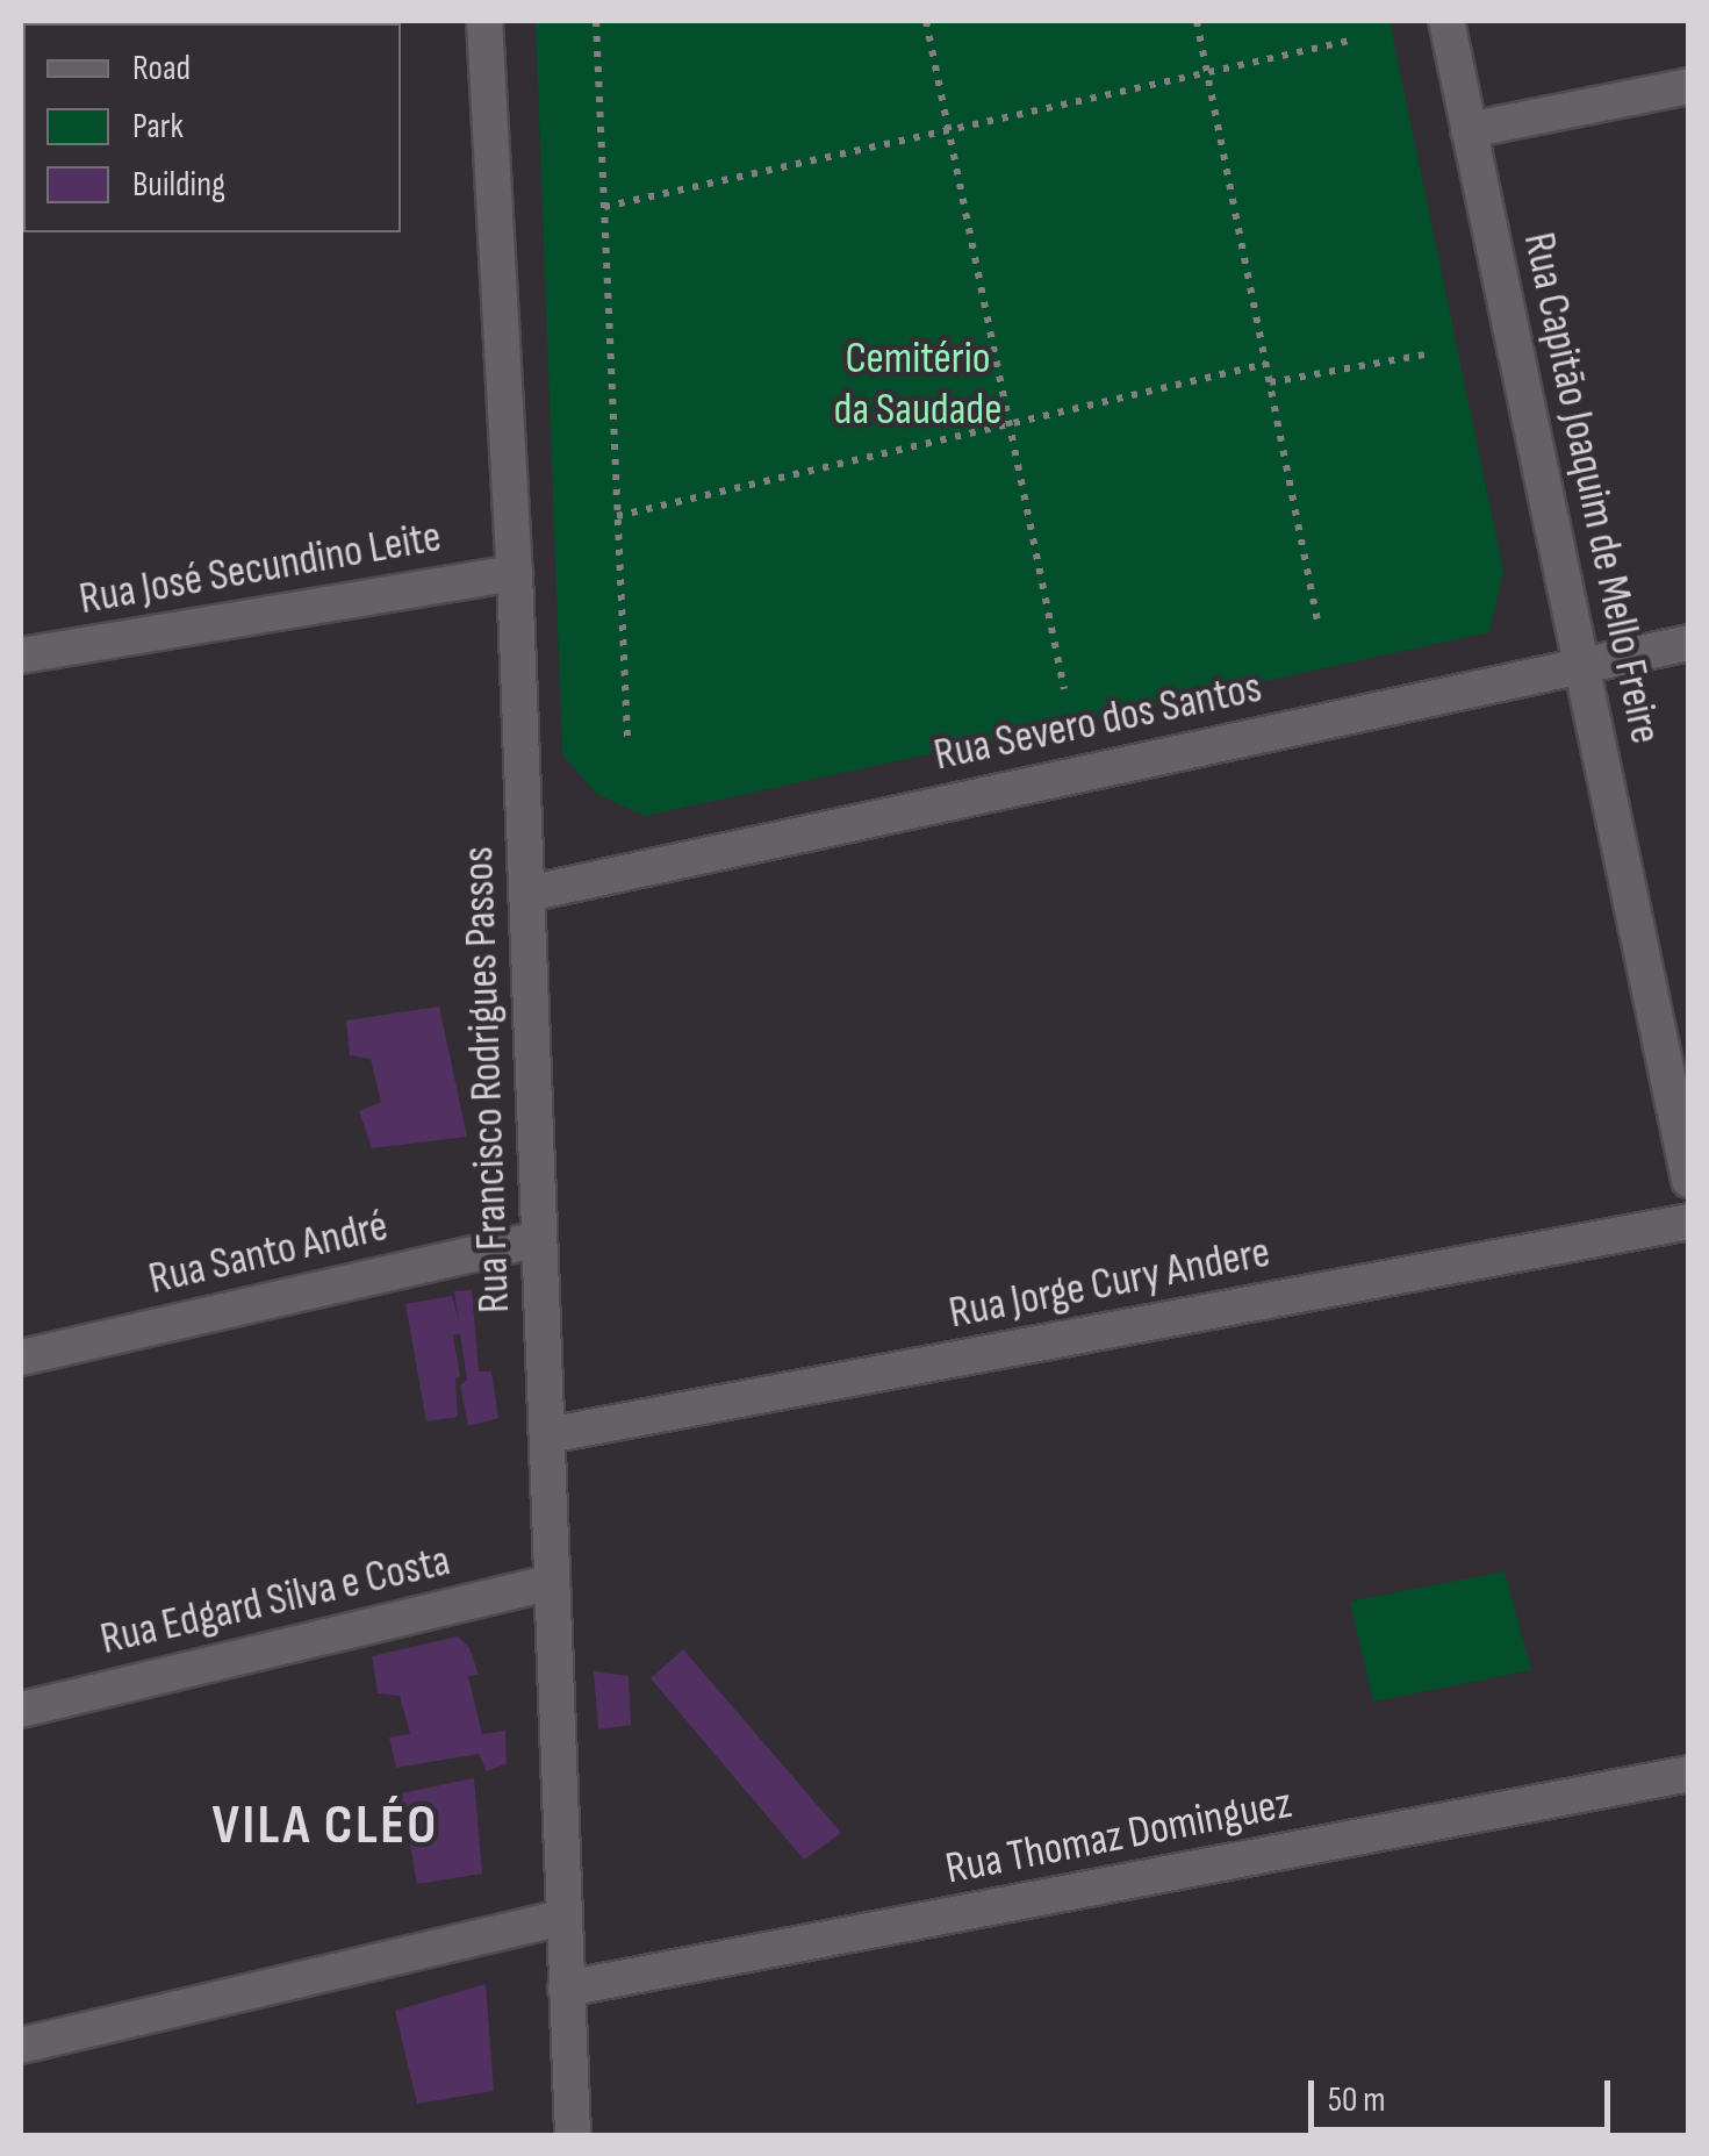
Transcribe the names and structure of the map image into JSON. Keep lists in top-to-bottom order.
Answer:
{
  "streets": {
    "street": [
      "Rua Capitão Joaquim de Mello Freire",
      "Rua José Secundino Leite",
      "Rua Severo dos Santos",
      "Rua Francisco Rodrigues Passos",
      "Rua Santo André",
      "Rua Jorge Cury Andere",
      "Rua Edgard Silva e Costa",
      "Rua Thomaz Dominguez"
    ]
  },
  "crossings": [
    ["Rua Capitão Joaquim de Mello Freire", "Rua Severo dos Santos"],
    ["Rua José Secundino Leite", "Rua Francisco Rodrigues Passos"],
    ["Rua Severo dos Santos", "Rua Francisco Rodrigues Passos"],
    ["Rua Francisco Rodrigues Passos", "Rua Santo André"],
    ["Rua Francisco Rodrigues Passos", "Rua Jorge Cury Andere"],
    ["Rua Francisco Rodrigues Passos", "Rua Edgard Silva e Costa"],
    ["Rua Francisco Rodrigues Passos", "Rua Thomaz Dominguez"]
  ],
  "districts": ["VILA CLÉO"],
  "parks": ["Cemitério da Saudade"],
  "legend": ["Road", "Park", "Building"],
  "scale_bar": "50 m"
}
